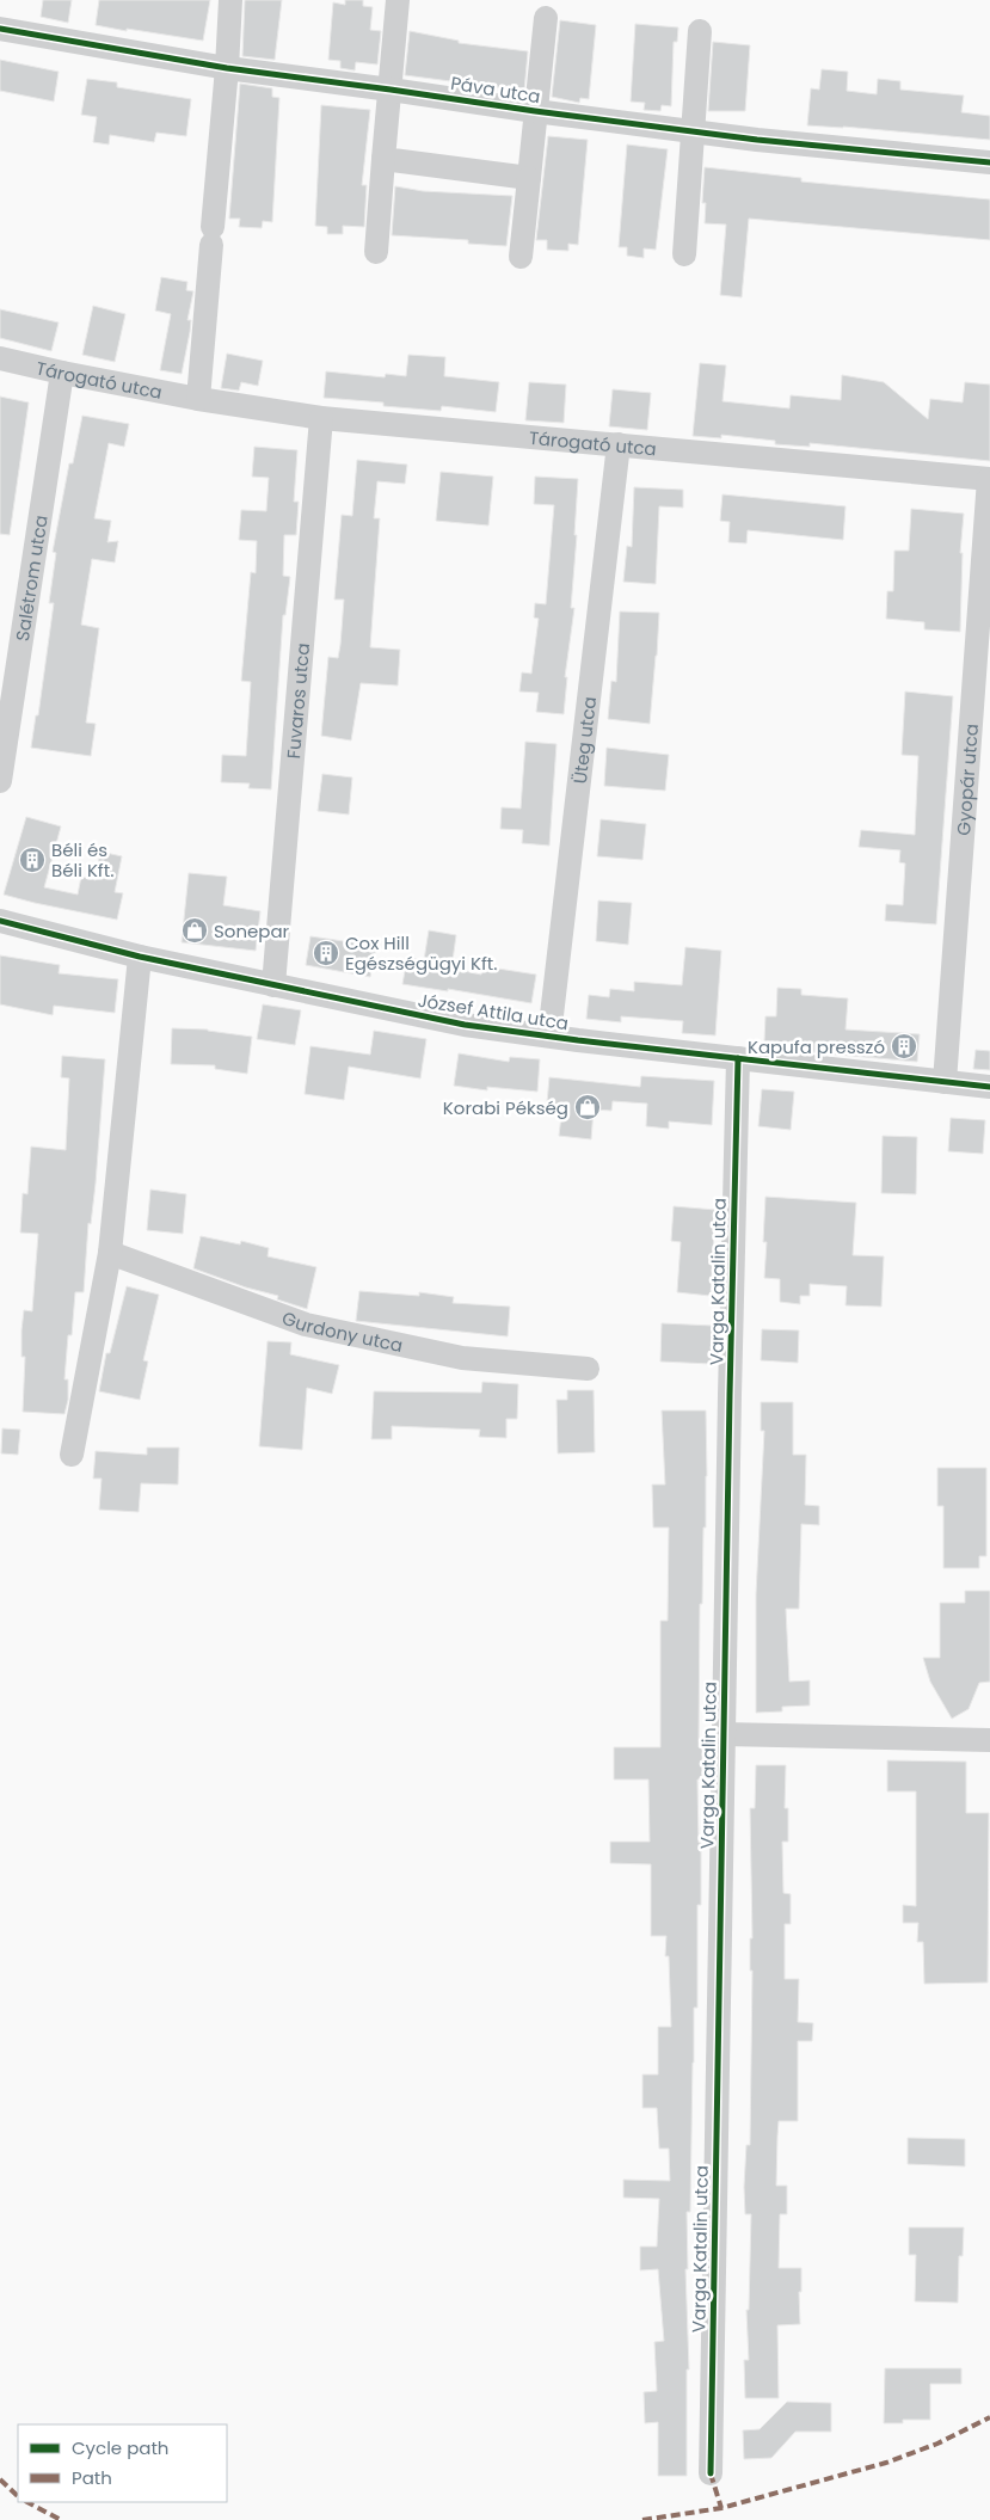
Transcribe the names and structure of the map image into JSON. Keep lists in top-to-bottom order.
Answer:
{
  "streets": {
    "street": [
      "Páva utca",
      "Tárogató utca",
      "Salétrom utca",
      "Fuvaros utca",
      "Üteg utca",
      "Gyopár utca",
      "József Attila utca",
      "Varga Katalin utca",
      "Gurdony utca"
    ]
  },
  "crossings": [
    ["Tárogató utca", "Salétrom utca"],
    ["Tárogató utca", "Fuvaros utca"],
    ["Tárogató utca", "Üteg utca"],
    ["Tárogató utca", "Gyopár utca"],
    ["Fuvaros utca", "József Attila utca"],
    ["Üteg utca", "József Attila utca"],
    ["Gyopár utca", "József Attila utca"],
    ["József Attila utca", "Varga Katalin utca"]
  ],
  "places": {
    "building": ["Béli és Béli Kft.", "Cox Hill Egészségügyi Kft.", "Kapufa presszó"],
    "shop": ["Sonepar", "Korabi Pékség"]
  },
  "legend": ["Cycle path", "Path"]
}
